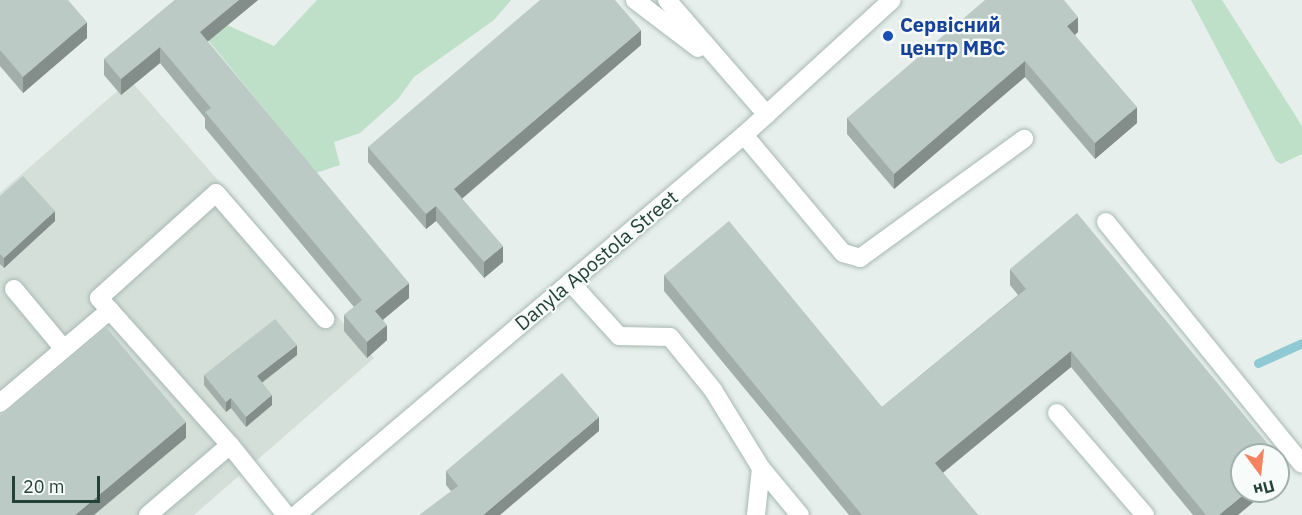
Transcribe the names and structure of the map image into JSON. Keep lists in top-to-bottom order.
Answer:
{
  "streets": {
    "street": ["Danyla Apostola Street"]
  },
  "places": ["Сервісний центр МВС"],
  "scale_bar": "20 m",
  "north": "bottom"
}
